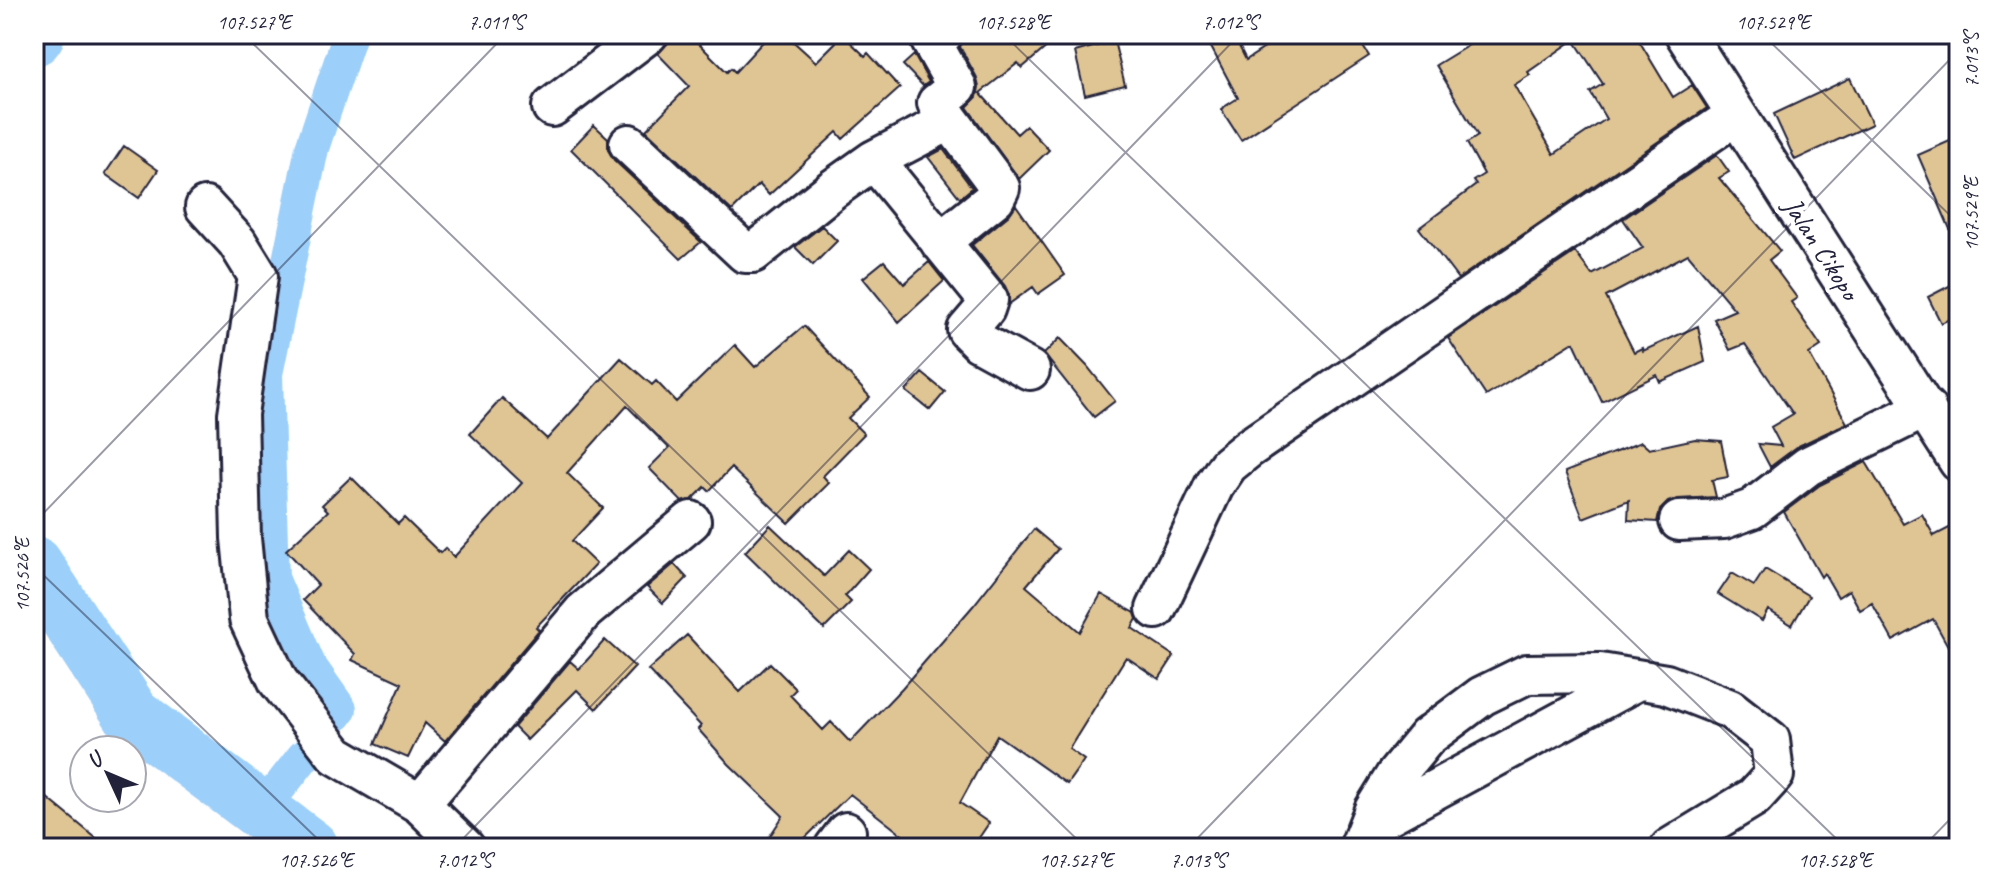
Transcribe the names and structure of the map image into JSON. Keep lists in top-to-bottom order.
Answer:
{
  "streets": {
    "street": ["Jalan Cikopo"]
  },
  "north": "top left",
  "coordinates": [
    "107.527°E",
    "7.011°S",
    "107.528°E",
    "7.012°S",
    "107.529°E",
    "7.013°S",
    "107.526°E"
  ]
}
